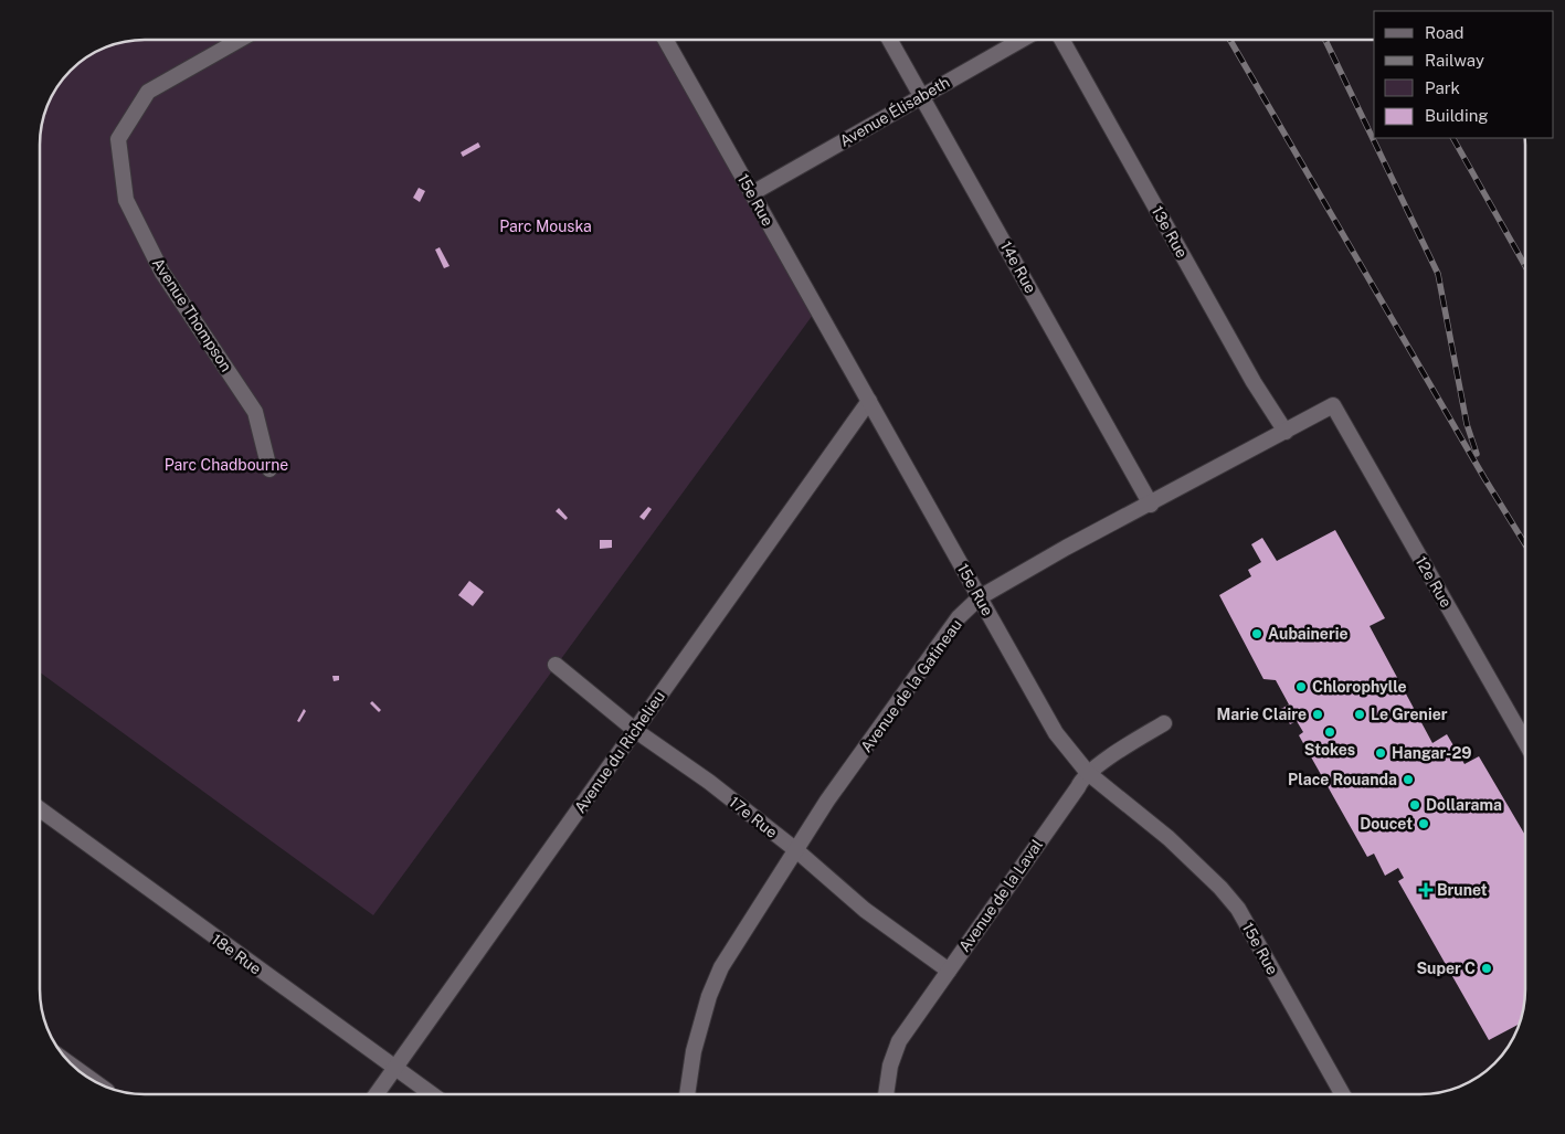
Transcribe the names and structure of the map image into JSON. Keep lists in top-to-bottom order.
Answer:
{
  "streets": {
    "street": [
      "Avenue Élisabeth",
      "15e Rue",
      "13e Rue",
      "14e Rue",
      "Avenue Thompson",
      "12e Rue",
      "Avenue de la Gatineau",
      "Avenue du Richelieu",
      "17e Rue",
      "Avenue de la Laval",
      "18e Rue"
    ]
  },
  "crossings": [
    ["Avenue Élisabeth", "15e Rue"],
    ["Avenue Élisabeth", "14e Rue"],
    ["15e Rue", "Avenue de la Gatineau"],
    ["15e Rue", "Avenue du Richelieu"],
    ["15e Rue", "Avenue de la Laval"],
    ["13e Rue", "Avenue de la Gatineau"],
    ["14e Rue", "Avenue de la Gatineau"],
    ["12e Rue", "Avenue de la Gatineau"],
    ["Avenue de la Gatineau", "17e Rue"],
    ["Avenue du Richelieu", "17e Rue"],
    ["Avenue du Richelieu", "18e Rue"],
    ["17e Rue", "Avenue de la Laval"]
  ],
  "parks": ["Parc Mouska", "Parc Chadbourne"],
  "places": {
    "other": [
      "Aubainerie",
      "Chlorophylle",
      "Marie Claire",
      "Le Grenier",
      "Stokes",
      "Hangar-29",
      "Place Rouanda",
      "Dollarama",
      "Doucet",
      "Super C"
    ],
    "health": ["Brunet"]
  },
  "legend": [
    "Road",
    "Railway",
    "Park",
    "Building"
  ]
}
